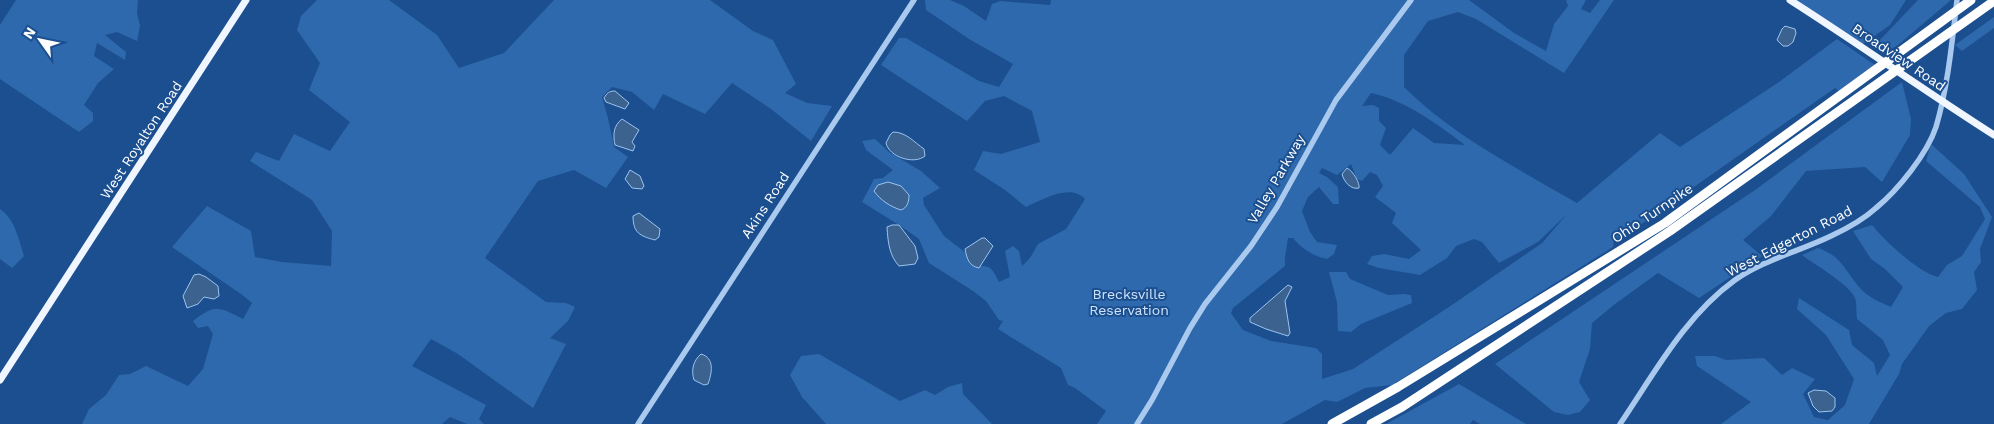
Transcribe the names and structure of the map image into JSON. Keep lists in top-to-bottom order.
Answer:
{
  "streets": {
    "highway": ["Ohio Turnpike"],
    "main road": ["Broadview Road", "West Royalton Road"],
    "street": ["Valley Parkway", "Akins Road", "West Edgerton Road"]
  },
  "crossings": [
    ["Broadview Road", "West Edgerton Road"]
  ],
  "parks": ["Brecksville Reservation"],
  "north": "top left"
}
